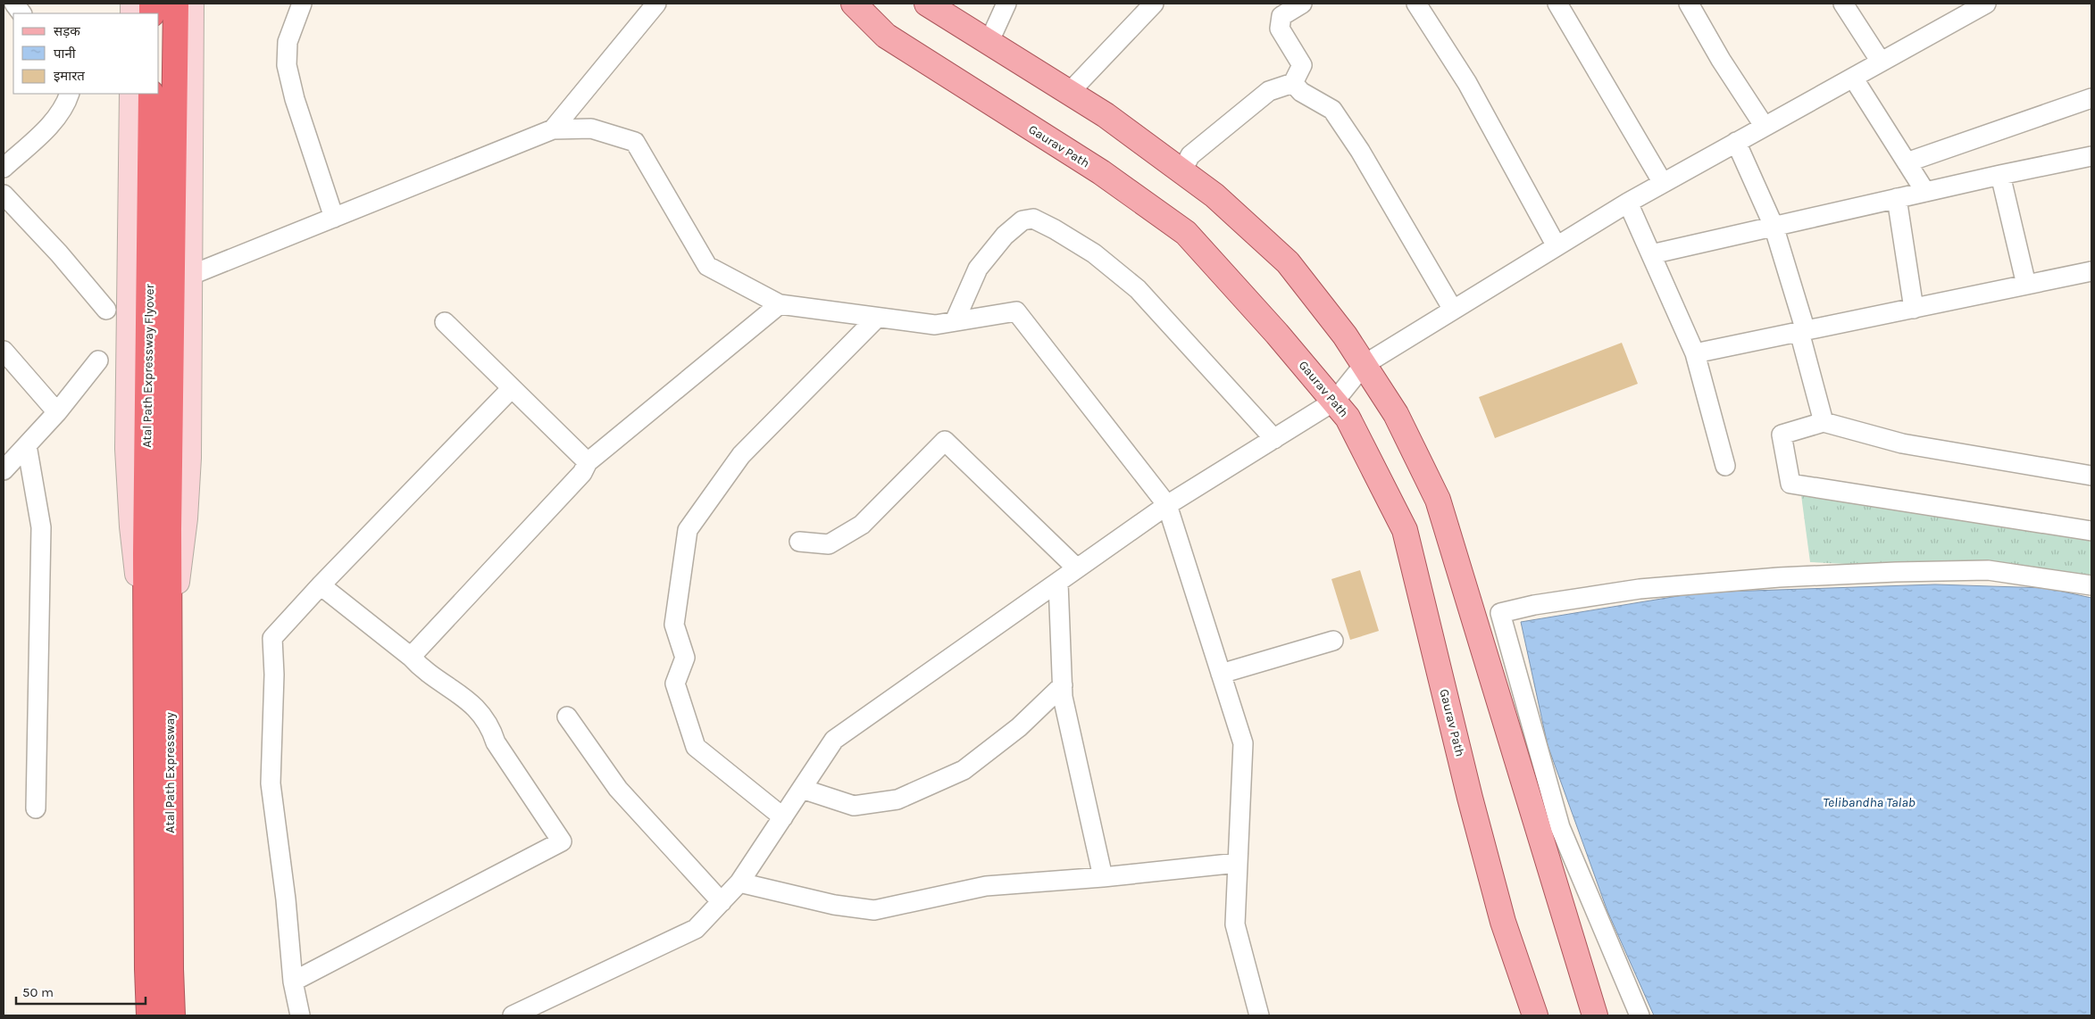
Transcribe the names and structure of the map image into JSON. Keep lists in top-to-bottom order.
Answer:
{
  "streets": {
    "highway": ["Atal Path Expressway Flyover", "Atal Path Expressway"],
    "main road": ["Gaurav Path"]
  },
  "crossings": [
    ["Atal Path Expressway Flyover", "Atal Path Expressway"]
  ],
  "water": ["Telibandha Talab"],
  "legend": ["सड़क", "पानी", "इमारत"],
  "scale_bar": "50 m"
}
